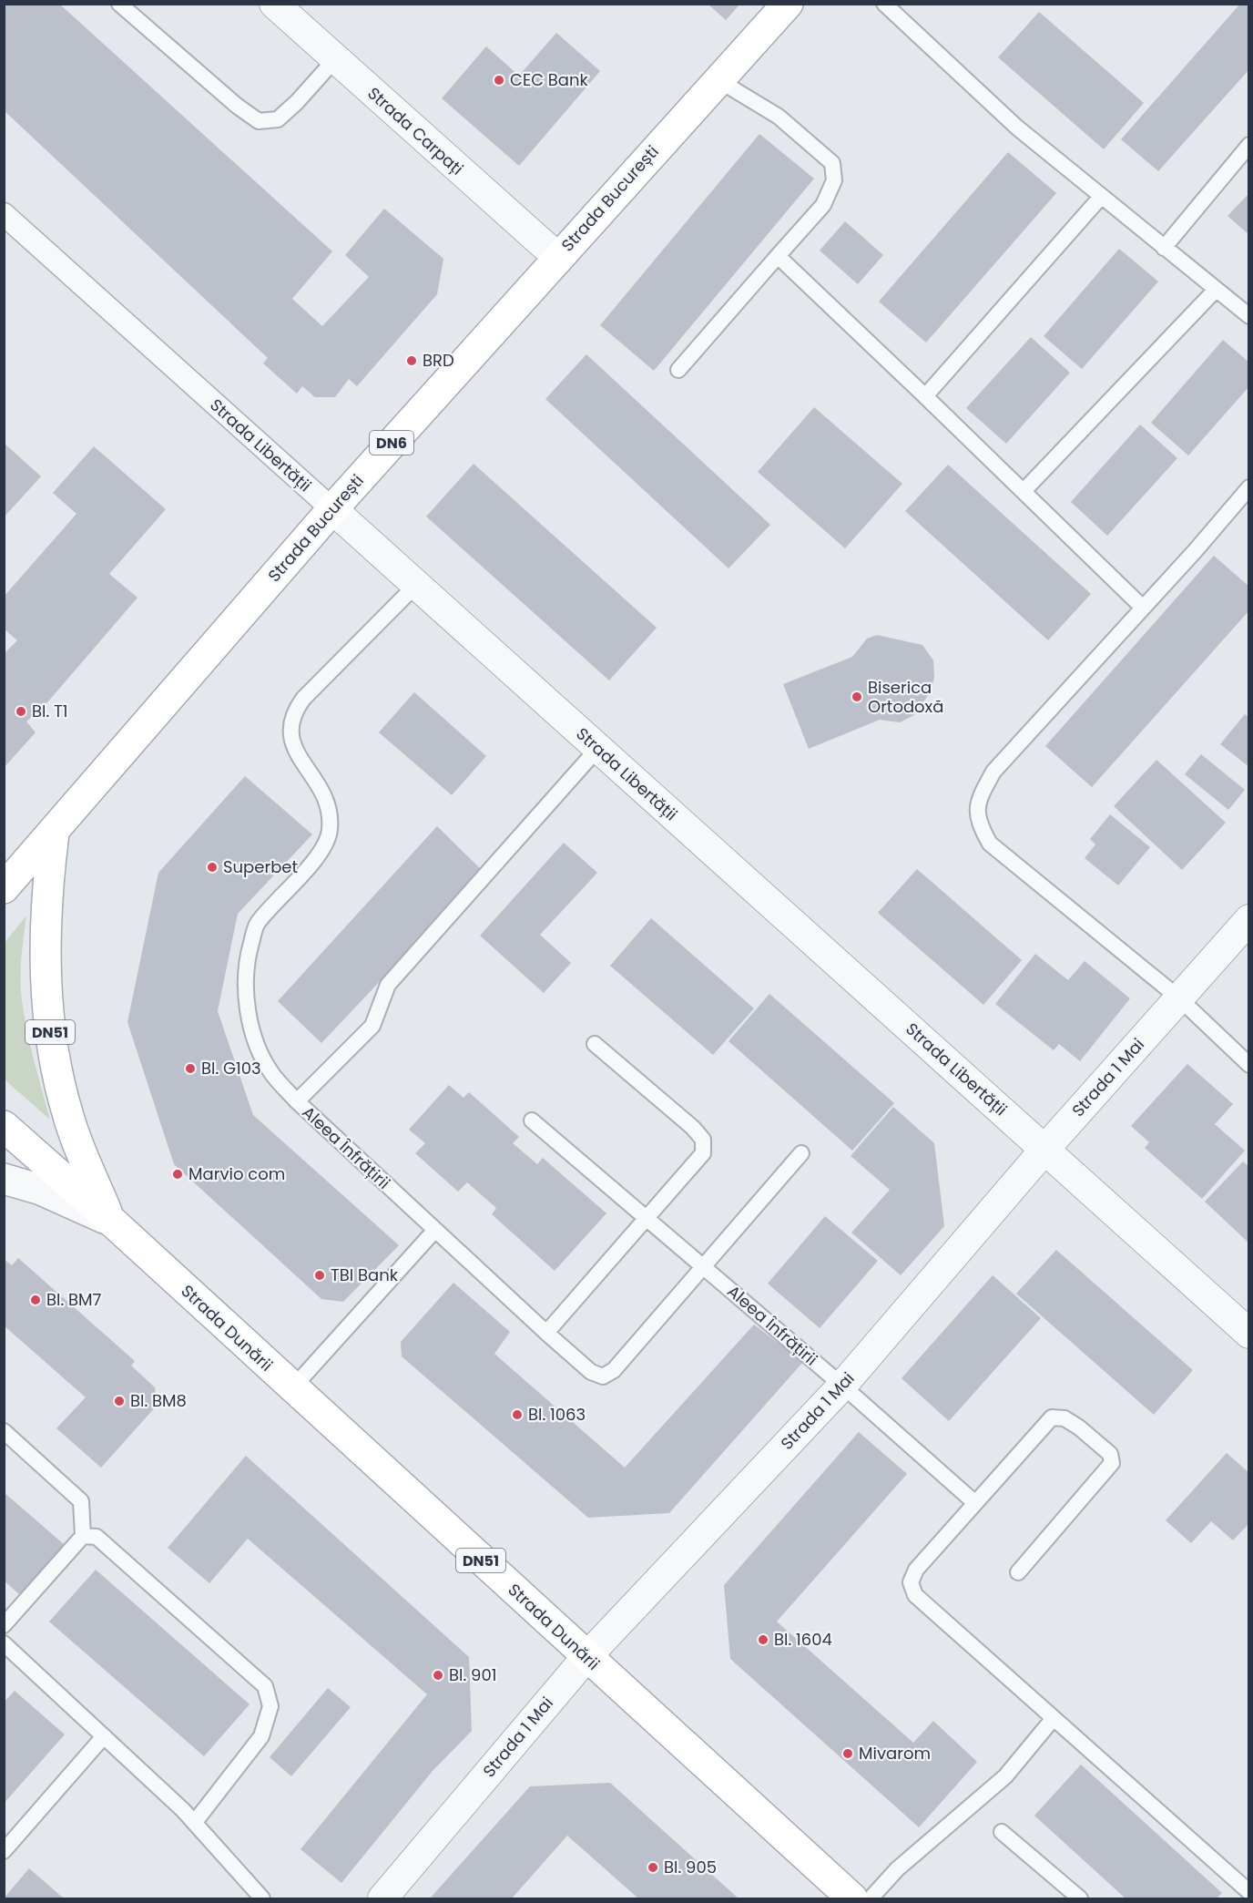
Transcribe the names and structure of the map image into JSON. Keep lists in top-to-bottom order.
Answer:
{
  "streets": {
    "main road": [
      "Strada București",
      "DN6",
      "DN51",
      "Strada Dunării"
    ],
    "street": ["Strada Carpați", "Strada Libertății", "Strada 1 Mai"],
    "lane": ["Aleea Înfrățirii"]
  },
  "crossings": [
    ["Strada Carpați", "Strada București"],
    ["Strada București", "Strada Libertății"],
    ["Strada București", "DN51"],
    ["Strada Libertății", "Strada 1 Mai"],
    ["Strada Libertății", "Aleea Înfrățirii"],
    ["DN51", "Strada Dunării"],
    ["Strada 1 Mai", "Aleea Înfrățirii"],
    ["Strada 1 Mai", "Strada Dunării"]
  ],
  "places": [
    "CEC Bank",
    "BRD",
    "Biserica Ortodoxă",
    "Bl. T1",
    "Superbet",
    "Bl. G103",
    "Marvio com",
    "TBI Bank",
    "Bl. BM7",
    "Bl. BM8",
    "Bl. 1063",
    "Bl. 1604",
    "Bl. 901",
    "Mivarom",
    "Bl. 905"
  ]
}
